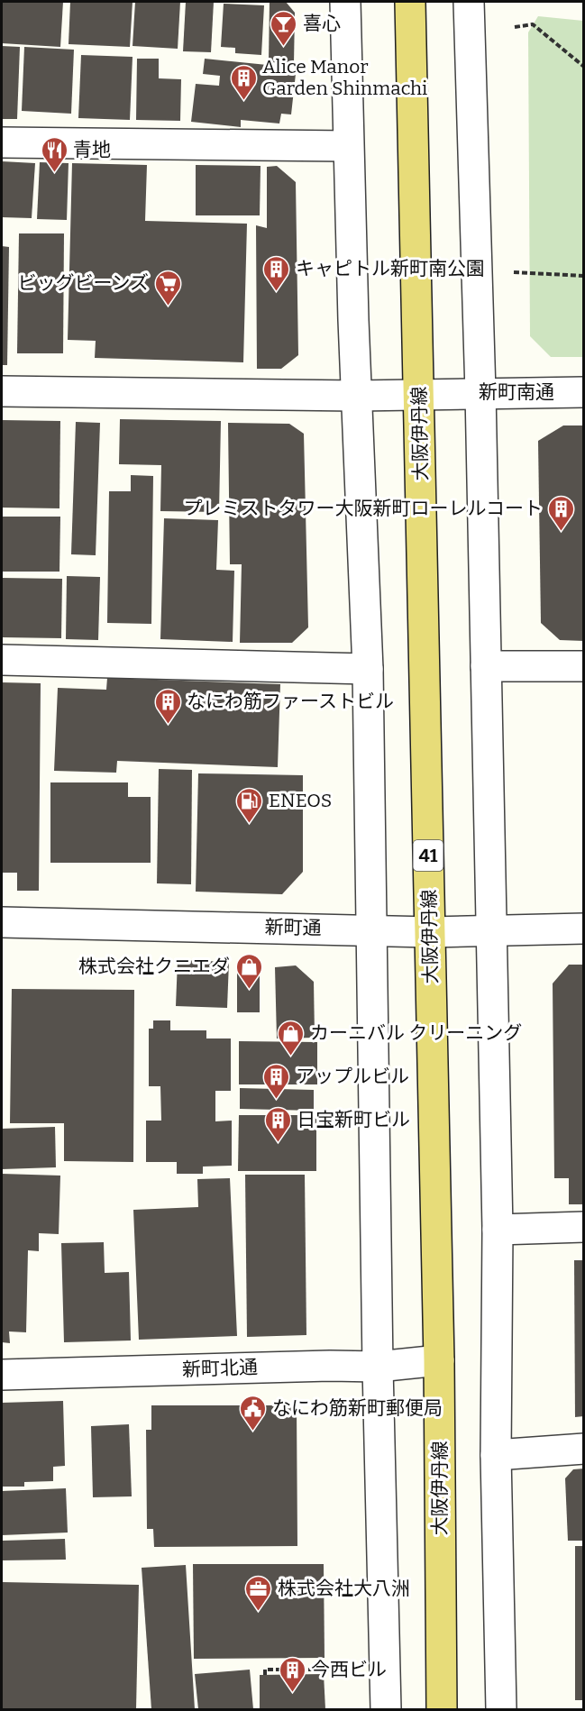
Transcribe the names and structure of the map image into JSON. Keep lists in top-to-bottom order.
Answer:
{
  "streets": {
    "main road": ["大阪伊丹線", "41"],
    "street": ["新町南通", "新町通", "新町北通"]
  },
  "crossings": [
    ["新町南通", "大阪伊丹線"],
    ["大阪伊丹線", "新町通"],
    ["大阪伊丹線", "新町北通"]
  ],
  "places": {
    "bar": ["喜心"],
    "building": [
      "Alice Manor Garden Shinmachi",
      "キャピトル新町南公園",
      "プレミストタワー大阪新町ローレルコート",
      "なにわ筋ファーストビル",
      "アップルビル",
      "日宝新町ビル",
      "今西ビル"
    ],
    "restaurant": ["青地"],
    "supermarket": ["ビッグビーンズ"],
    "fuel station": ["ENEOS"],
    "shop": ["株式会社クニエダ", "カーニバル クリーニング"],
    "public building": ["なにわ筋新町郵便局"],
    "office": ["株式会社大八洲"]
  }
}
